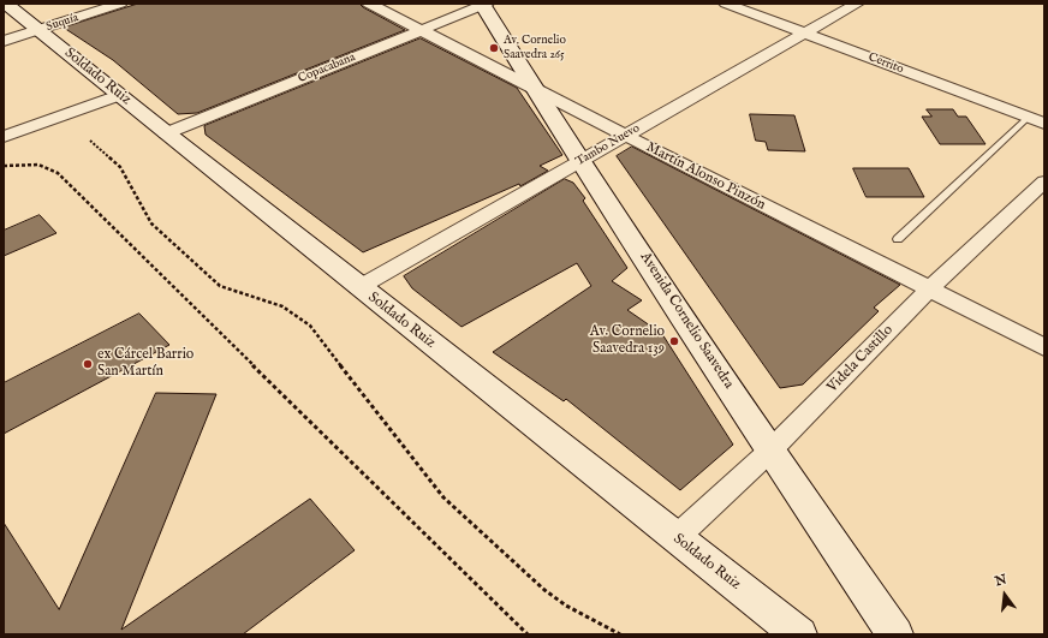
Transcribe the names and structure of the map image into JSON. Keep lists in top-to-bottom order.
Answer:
{
  "streets": {
    "main road": ["Soldado Ruiz", "Avenida Cornelio Saavedra"],
    "street": [
      "Suquía",
      "Cerrito",
      "Copacabana",
      "Tambo Nuevo",
      "Martín Alonso Pinzón",
      "Videla Castillo"
    ]
  },
  "crossings": [
    ["Suquía", "Soldado Ruiz"],
    ["Cerrito", "Tambo Nuevo"],
    ["Copacabana", "Soldado Ruiz"],
    ["Copacabana", "Martín Alonso Pinzón"],
    ["Copacabana", "Avenida Cornelio Saavedra"],
    ["Soldado Ruiz", "Tambo Nuevo"],
    ["Soldado Ruiz", "Videla Castillo"],
    ["Tambo Nuevo", "Martín Alonso Pinzón"],
    ["Tambo Nuevo", "Avenida Cornelio Saavedra"],
    ["Martín Alonso Pinzón", "Avenida Cornelio Saavedra"],
    ["Martín Alonso Pinzón", "Videla Castillo"],
    ["Avenida Cornelio Saavedra", "Videla Castillo"]
  ],
  "places": ["Av. Cornelio Saavedra 265", "Av. Cornelio Saavedra 139", "ex Cárcel Barrio San Martín"],
  "north": "top"
}
